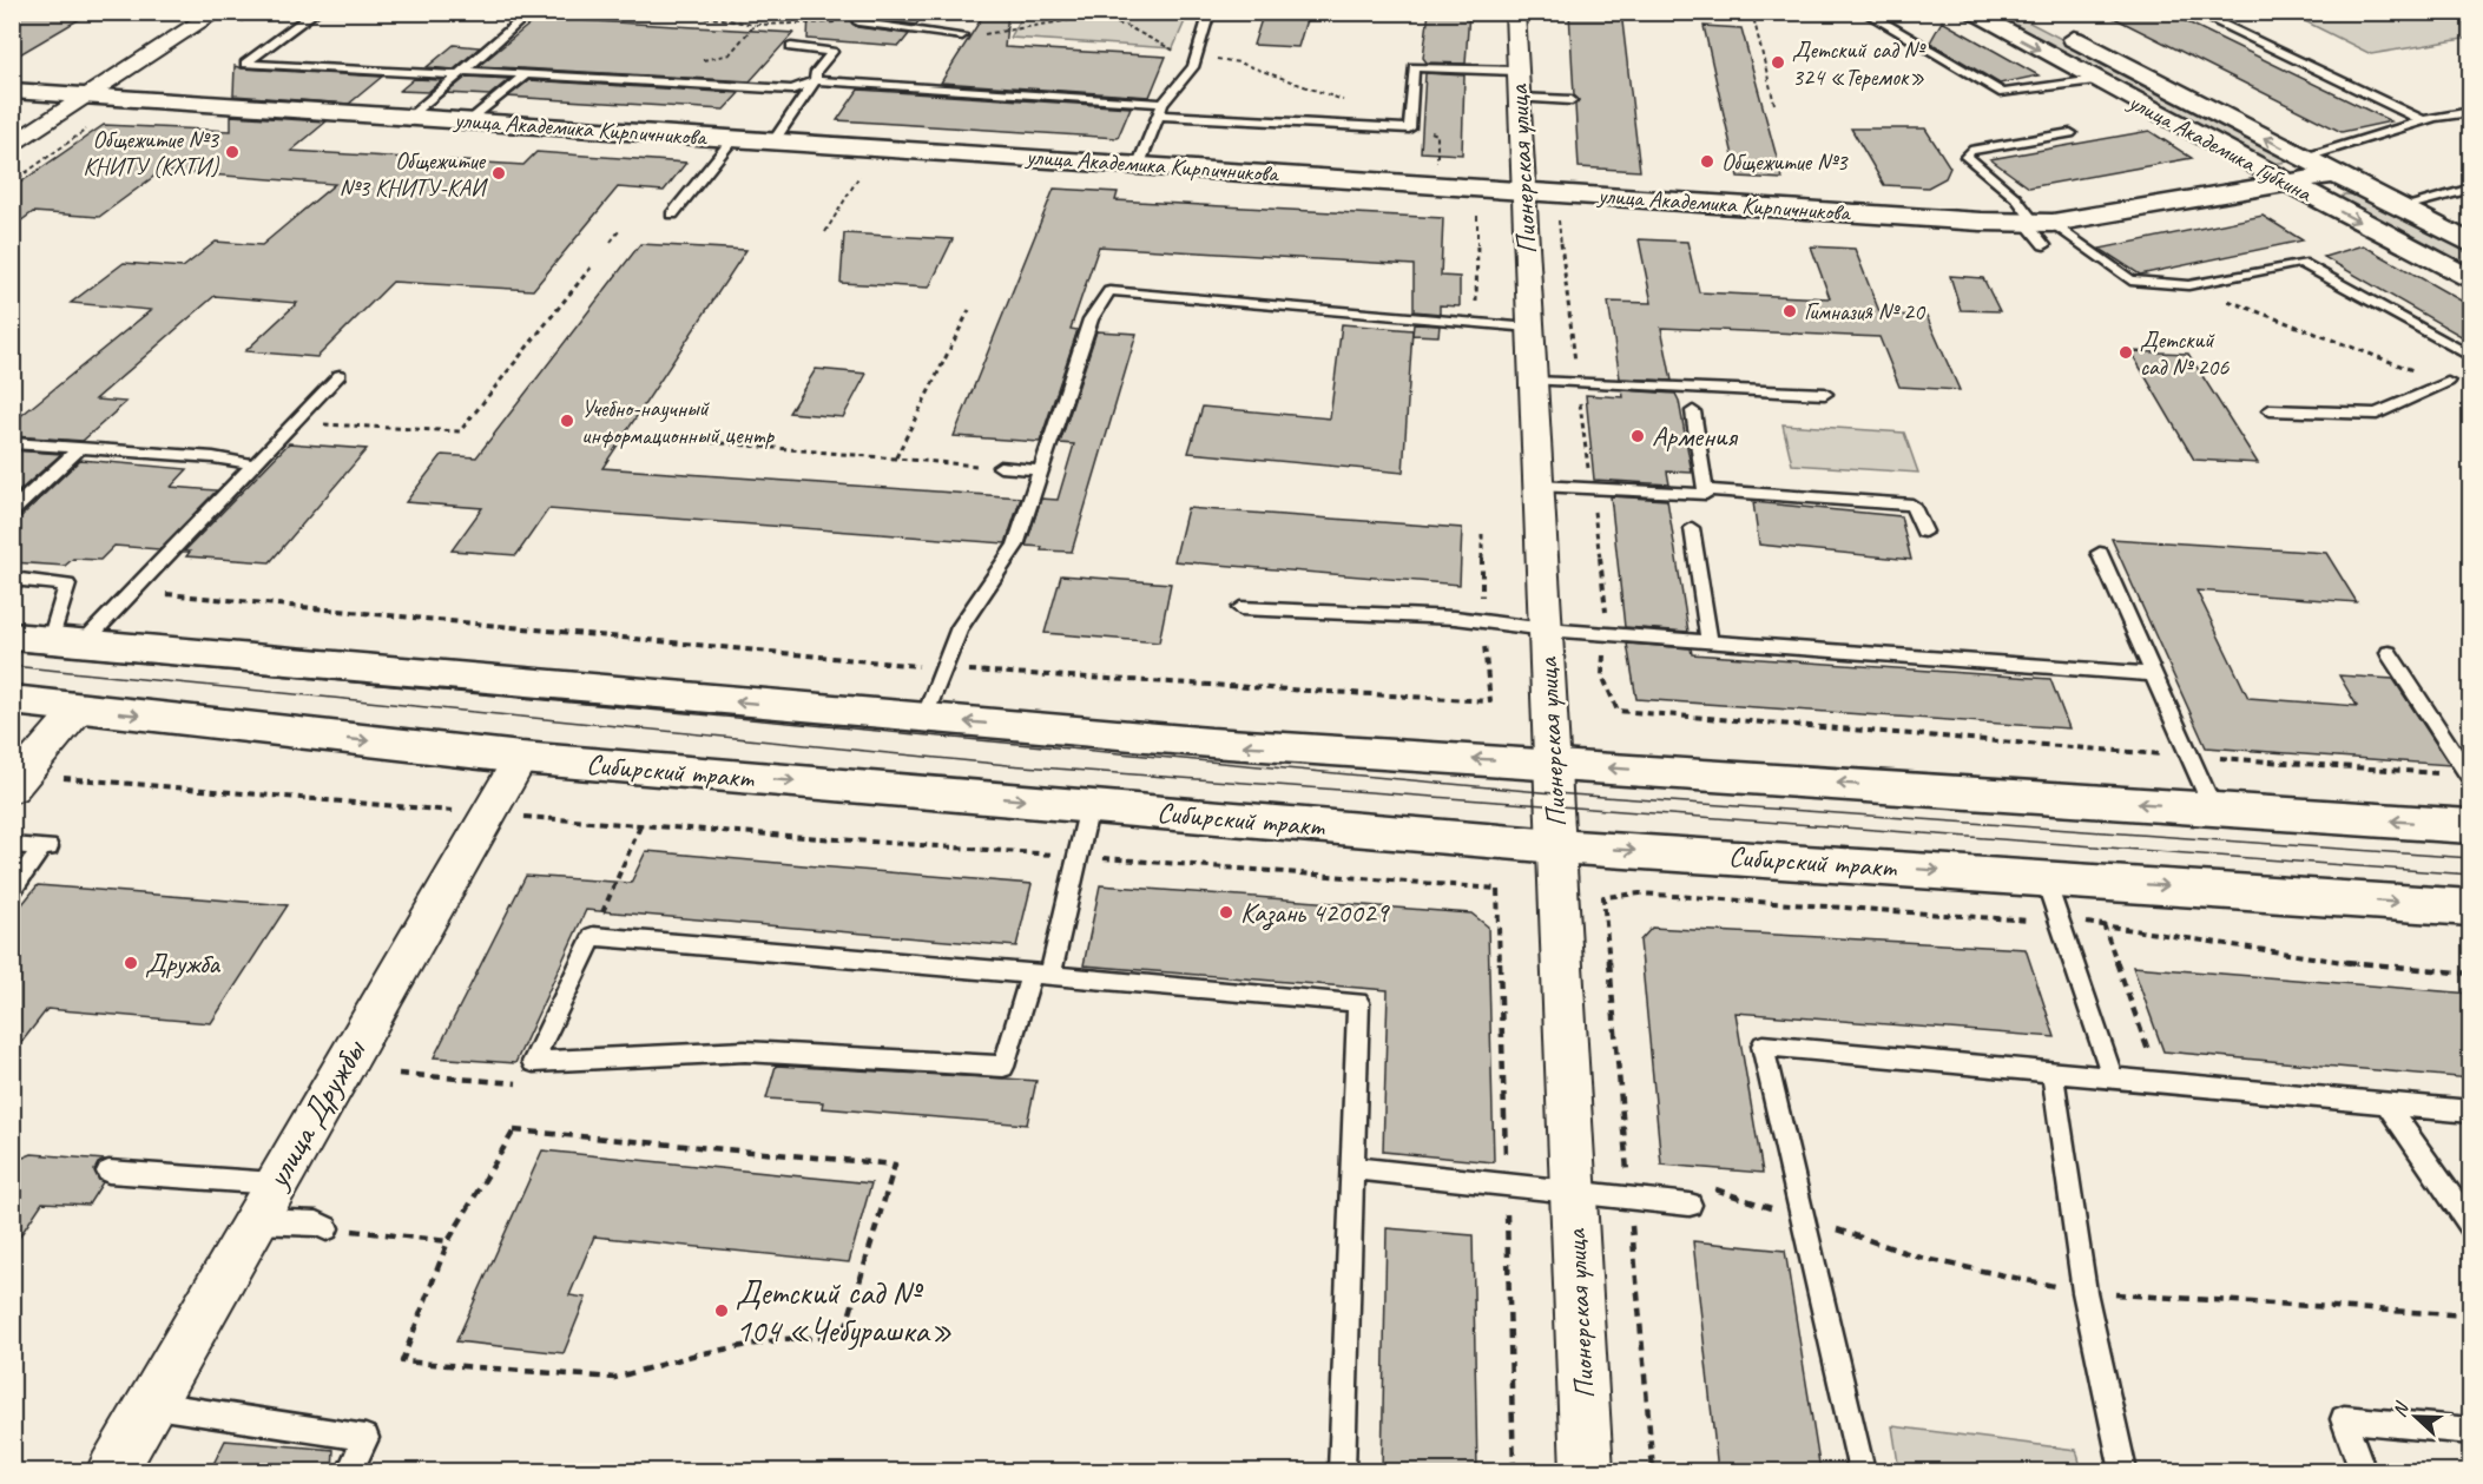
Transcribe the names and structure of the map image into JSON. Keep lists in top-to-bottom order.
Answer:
{
  "streets": {
    "street": [
      "улица Академика Кирпичникова",
      "улица Академика Губкина",
      "Пионерская улица",
      "Сибирский тракт",
      "улица Дружбы"
    ]
  },
  "crossings": [
    ["улица Академика Кирпичникова", "улица Академика Губкина"],
    ["улица Академика Кирпичникова", "Пионерская улица"],
    ["Пионерская улица", "Сибирский тракт"],
    ["Сибирский тракт", "улица Дружбы"]
  ],
  "places": [
    "Детский сад № 324 «Теремок»",
    "Общежитие №3 КНИТУ (КХТИ)",
    "Общежитие №3",
    "Общежитие №3 КНИТУ-КАИ",
    "Гимназия № 20",
    "Детский сад № 206",
    "Учебно-научный информационный центр",
    "Армения",
    "Казань 420029",
    "Дружба",
    "Детский сад № 104 «Чебурашка»"
  ],
  "north": "left"
}
